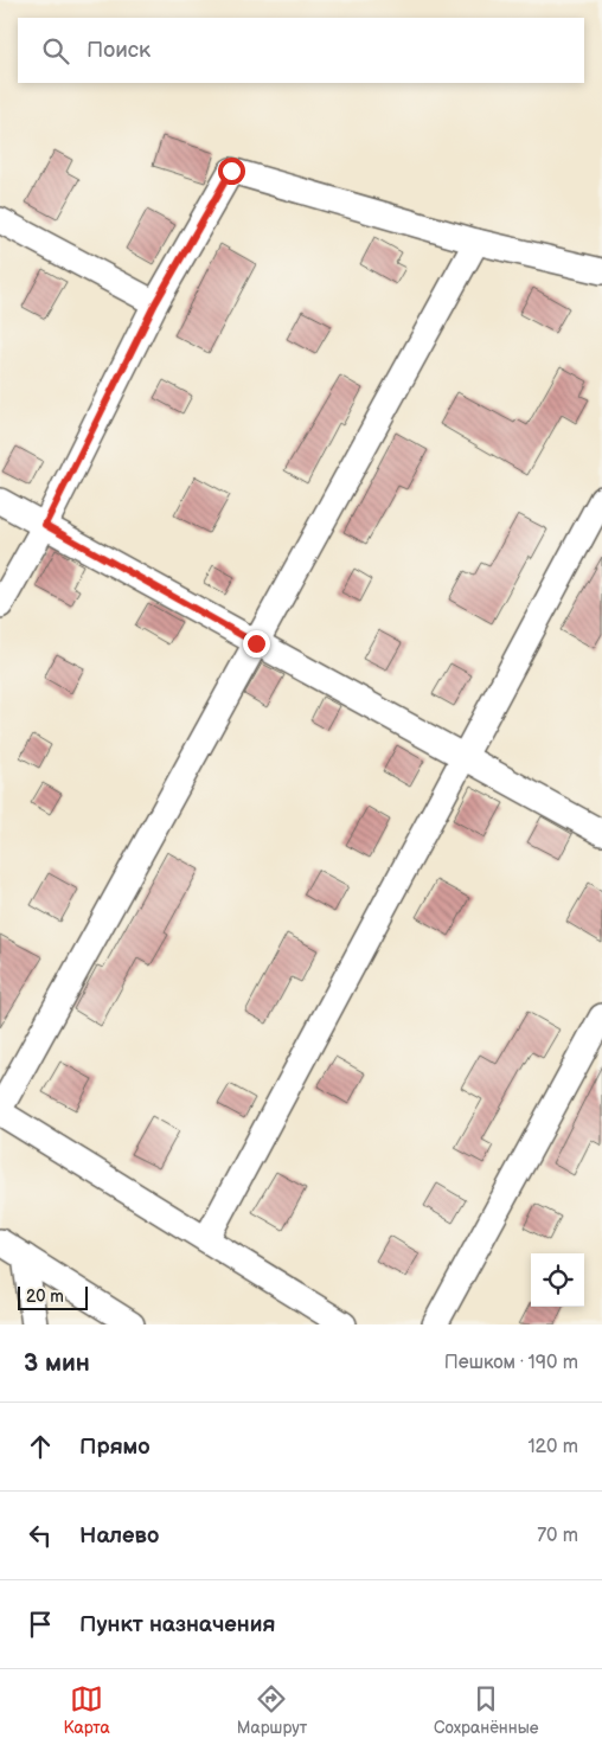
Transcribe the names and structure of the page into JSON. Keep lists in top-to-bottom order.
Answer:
{
  "scale_bar": "20 m",
  "page": {
    "search": "Поиск",
    "scale": "20 m",
    "heading": ["3 мин", "Пешком · 190 m"],
    "list": [
      ["Прямо", "120 m"],
      ["Налево", "70 m"],
      "Пункт назначения"
    ],
    "nav": ["Карта", "Маршрут", "Сохранённые"]
  }
}
